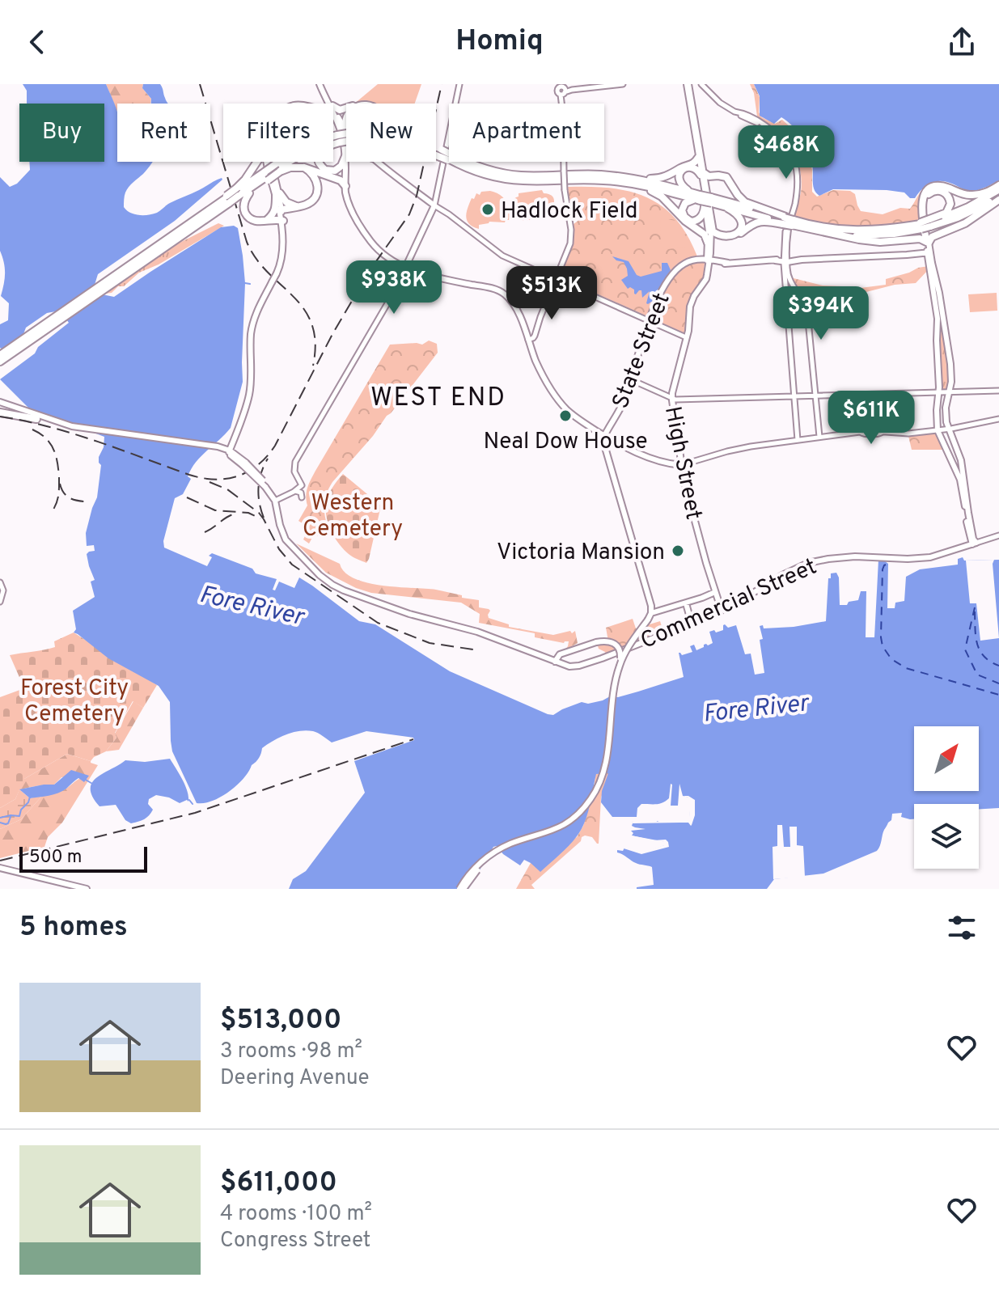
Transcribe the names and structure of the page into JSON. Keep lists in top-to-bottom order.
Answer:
{
  "streets": {
    "main road": ["State Street", "High Street", "Commercial Street"]
  },
  "crossings": [
    ["High Street", "Commercial Street"]
  ],
  "districts": ["WEST END"],
  "water": ["Fore River"],
  "parks": ["Western Cemetery", "Forest City Cemetery"],
  "places": ["Hadlock Field", "Neal Dow House", "Victoria Mansion"],
  "scale_bar": "500 m",
  "north": "top right",
  "page": {
    "header": "Homiq",
    "chip": [
      "Buy",
      "Rent",
      "Filters",
      "New",
      "Apartment"
    ],
    "price": [
      "$468K",
      "$938K",
      "$513K",
      "$394K",
      "$611K"
    ],
    "scale": "500 m",
    "heading": "5 homes",
    "list": [
      {
        "name": "$513,000",
        "note": "3 rooms · 98 m² · Deering Avenue"
      },
      {
        "name": "$611,000",
        "note": "4 rooms · 100 m² · Congress Street"
      }
    ]
  }
}
